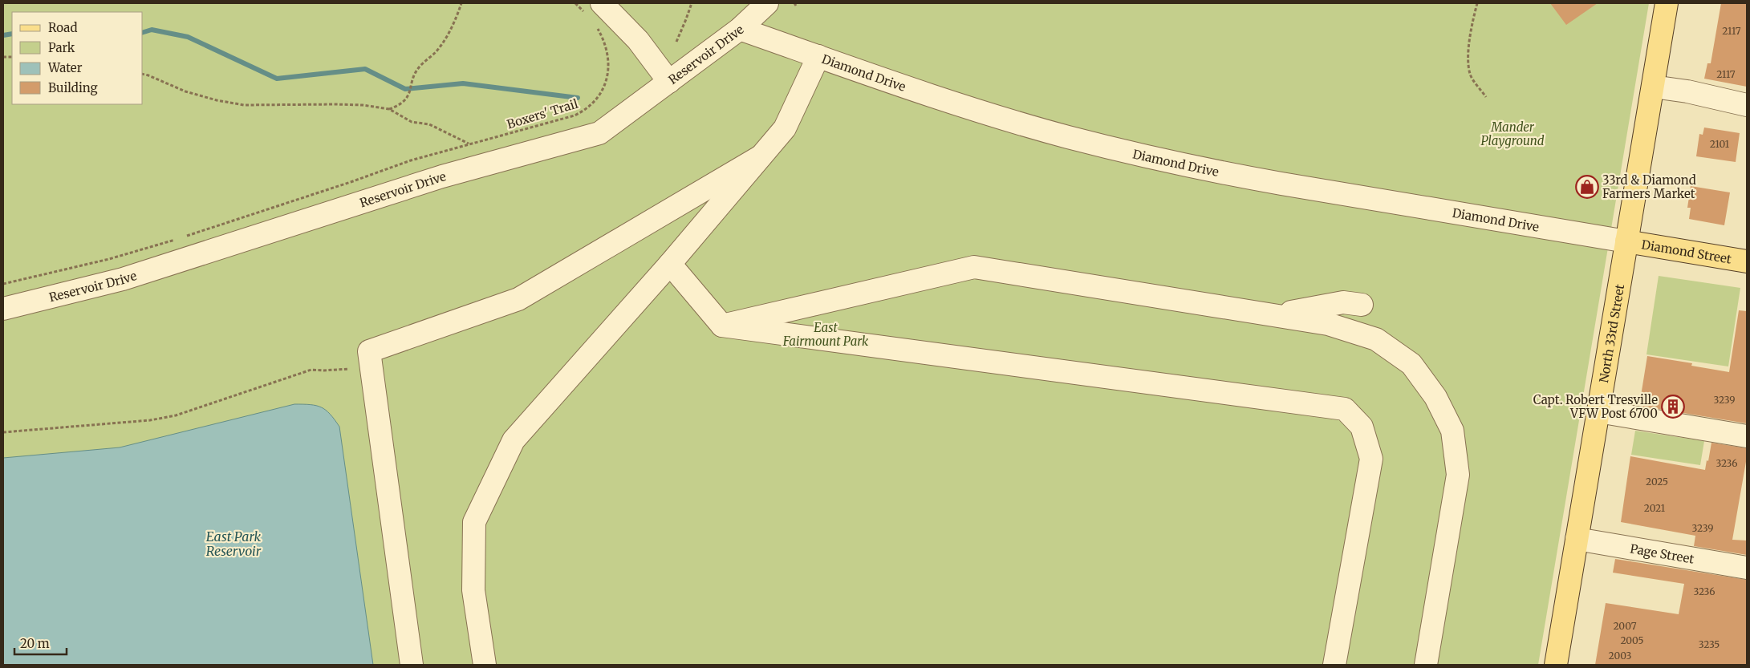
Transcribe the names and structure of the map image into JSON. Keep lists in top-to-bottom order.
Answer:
{
  "streets": {
    "main road": ["Diamond Street", "North 33rd Street"],
    "street": ["Reservoir Drive", "Diamond Drive", "Page Street"],
    "path": ["Boxers' Trail"]
  },
  "crossings": [
    ["Reservoir Drive", "Diamond Drive"],
    ["Diamond Drive", "Diamond Street"],
    ["Diamond Drive", "North 33rd Street"],
    ["Diamond Street", "North 33rd Street"],
    ["North 33rd Street", "Page Street"]
  ],
  "water": ["East Park Reservoir"],
  "parks": ["Mander Playground", "East Fairmount Park"],
  "places": {
    "shop": ["33rd & Diamond Farmers Market"],
    "building": ["Capt. Robert Tresville VFW Post 6700"]
  },
  "house_numbers": [
    "2117",
    "2117",
    "2101",
    "3239",
    "3236",
    "2025",
    "2021",
    "3239",
    "3236",
    "2007",
    "2005",
    "3235",
    "2003"
  ],
  "legend": [
    "Road",
    "Park",
    "Water",
    "Building"
  ],
  "scale_bar": "20 m"
}
